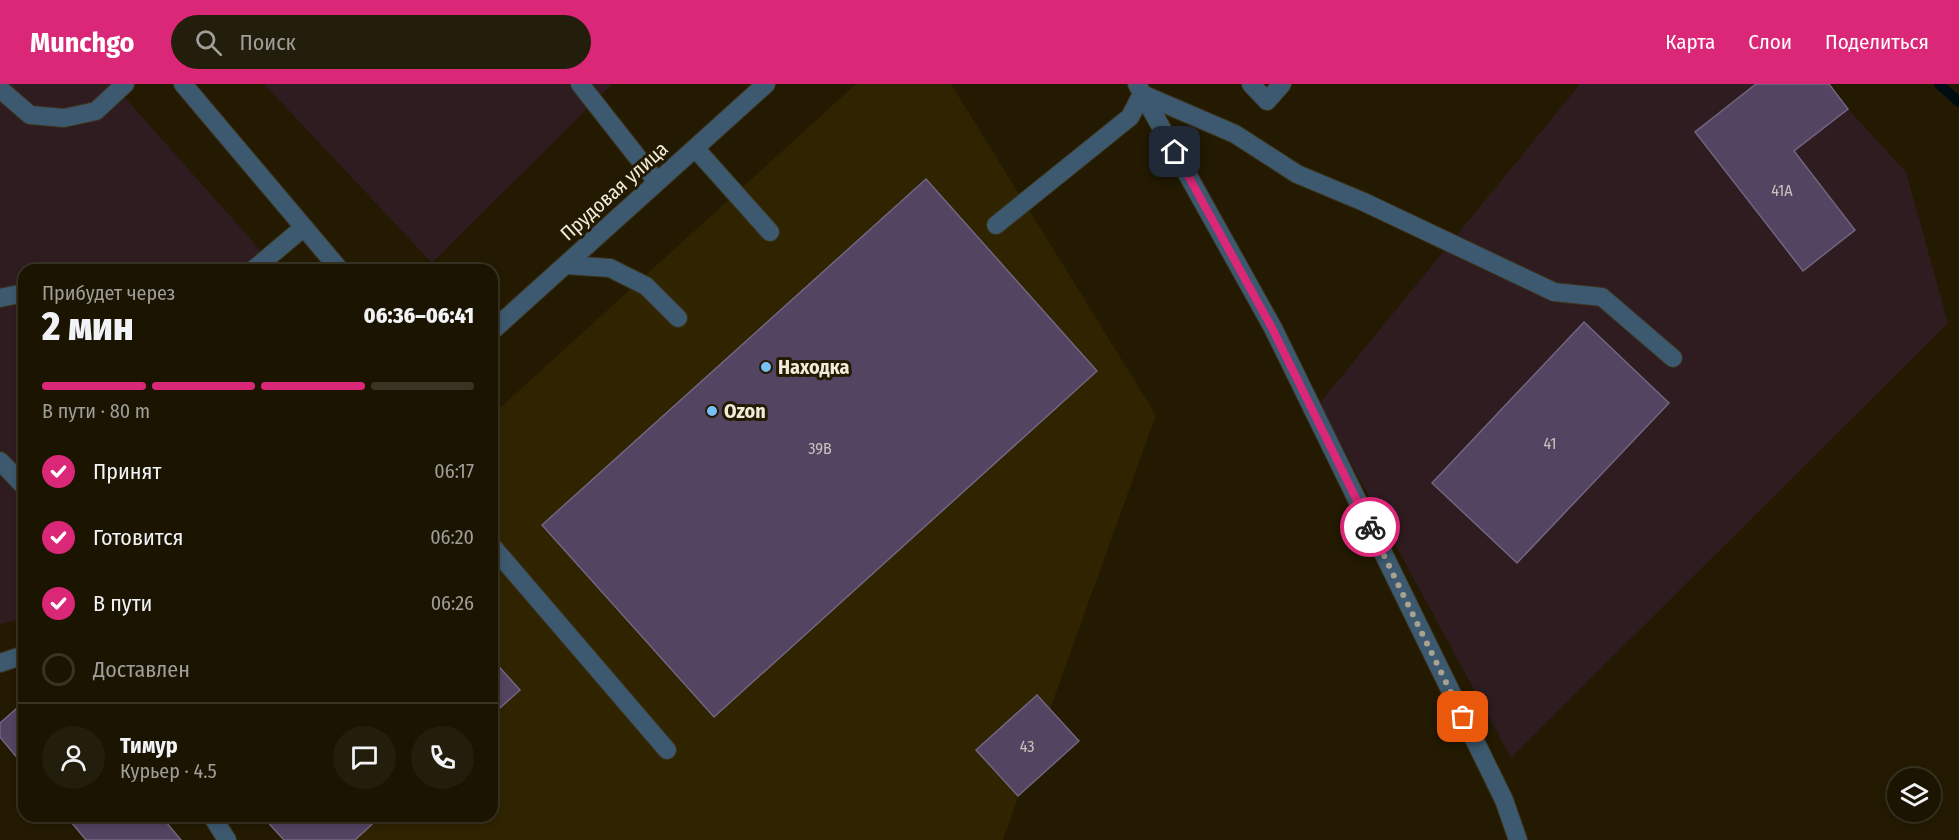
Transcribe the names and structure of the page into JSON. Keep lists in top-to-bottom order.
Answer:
{
  "streets": {
    "street": ["Прудовая улица"]
  },
  "places": ["Находка", "Ozon"],
  "house_numbers": [
    "41А",
    "41",
    "39В",
    "43"
  ],
  "page": {
    "header": "Munchgo",
    "search": "Поиск",
    "nav": ["Карта", "Слои", "Поделиться"],
    "heading": ["2 мин", "Прибудет через", "06:36–06:41"],
    "panel": ["Тимур", "Курьер · 4.5"],
    "bar": "В пути · 80 m",
    "list": [
      ["Принят", "06:17"],
      ["Готовится", "06:20"],
      ["В пути", "06:26"],
      "Доставлен"
    ]
  }
}
